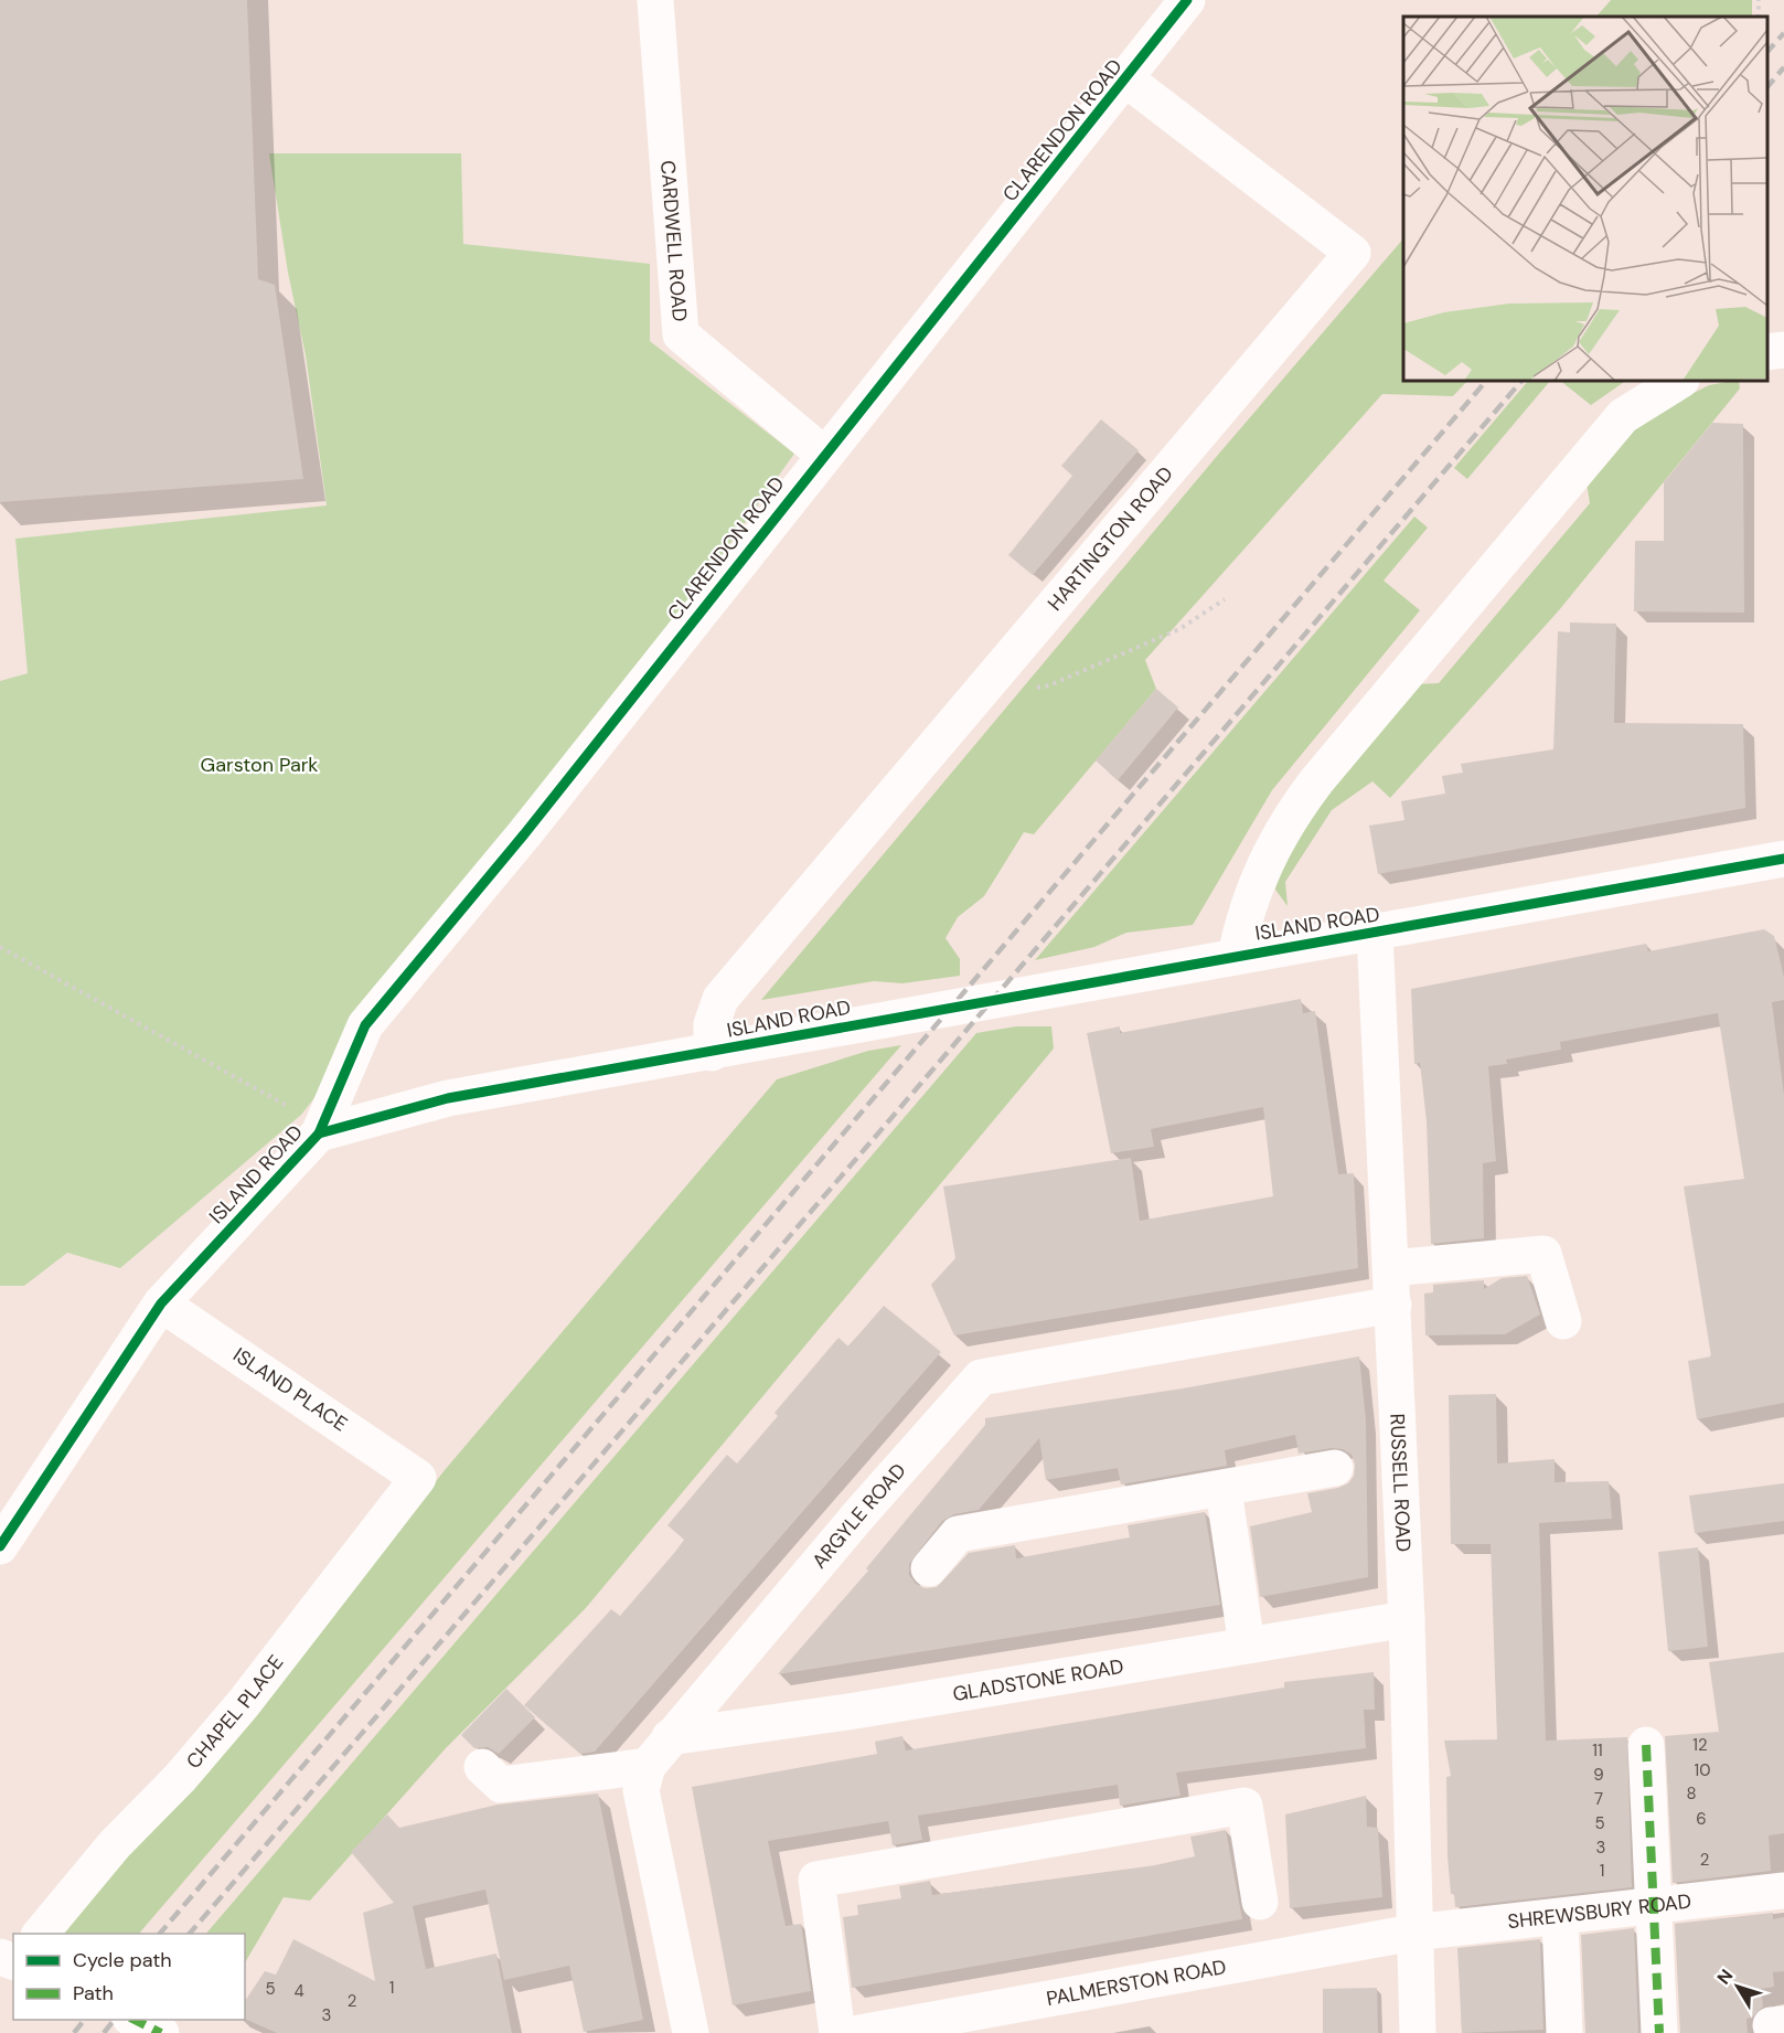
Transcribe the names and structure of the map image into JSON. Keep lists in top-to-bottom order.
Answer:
{
  "streets": {
    "street": [
      "CLARENDON ROAD",
      "CARDWELL ROAD",
      "HARTINGTON ROAD",
      "ISLAND ROAD",
      "ISLAND PLACE",
      "RUSSELL ROAD",
      "ARGYLE ROAD",
      "GLADSTONE ROAD",
      "CHAPEL PLACE",
      "SHREWSBURY ROAD",
      "PALMERSTON ROAD"
    ]
  },
  "crossings": [
    ["CLARENDON ROAD", "CARDWELL ROAD"],
    ["CLARENDON ROAD", "HARTINGTON ROAD"],
    ["CLARENDON ROAD", "ISLAND ROAD"],
    ["HARTINGTON ROAD", "ISLAND ROAD"],
    ["ISLAND ROAD", "ISLAND PLACE"],
    ["ISLAND ROAD", "RUSSELL ROAD"],
    ["ISLAND PLACE", "CHAPEL PLACE"],
    ["RUSSELL ROAD", "ARGYLE ROAD"],
    ["RUSSELL ROAD", "GLADSTONE ROAD"],
    ["RUSSELL ROAD", "SHREWSBURY ROAD"],
    ["RUSSELL ROAD", "PALMERSTON ROAD"],
    ["ARGYLE ROAD", "GLADSTONE ROAD"],
    ["SHREWSBURY ROAD", "PALMERSTON ROAD"]
  ],
  "parks": ["Garston Park"],
  "house_numbers": [
    "12",
    "11",
    "10",
    "9",
    "8",
    "7",
    "6",
    "5",
    "3",
    "2",
    "1",
    "1",
    "5",
    "4",
    "2",
    "3"
  ],
  "legend": ["Cycle path", "Path"],
  "north": "top left"
}
